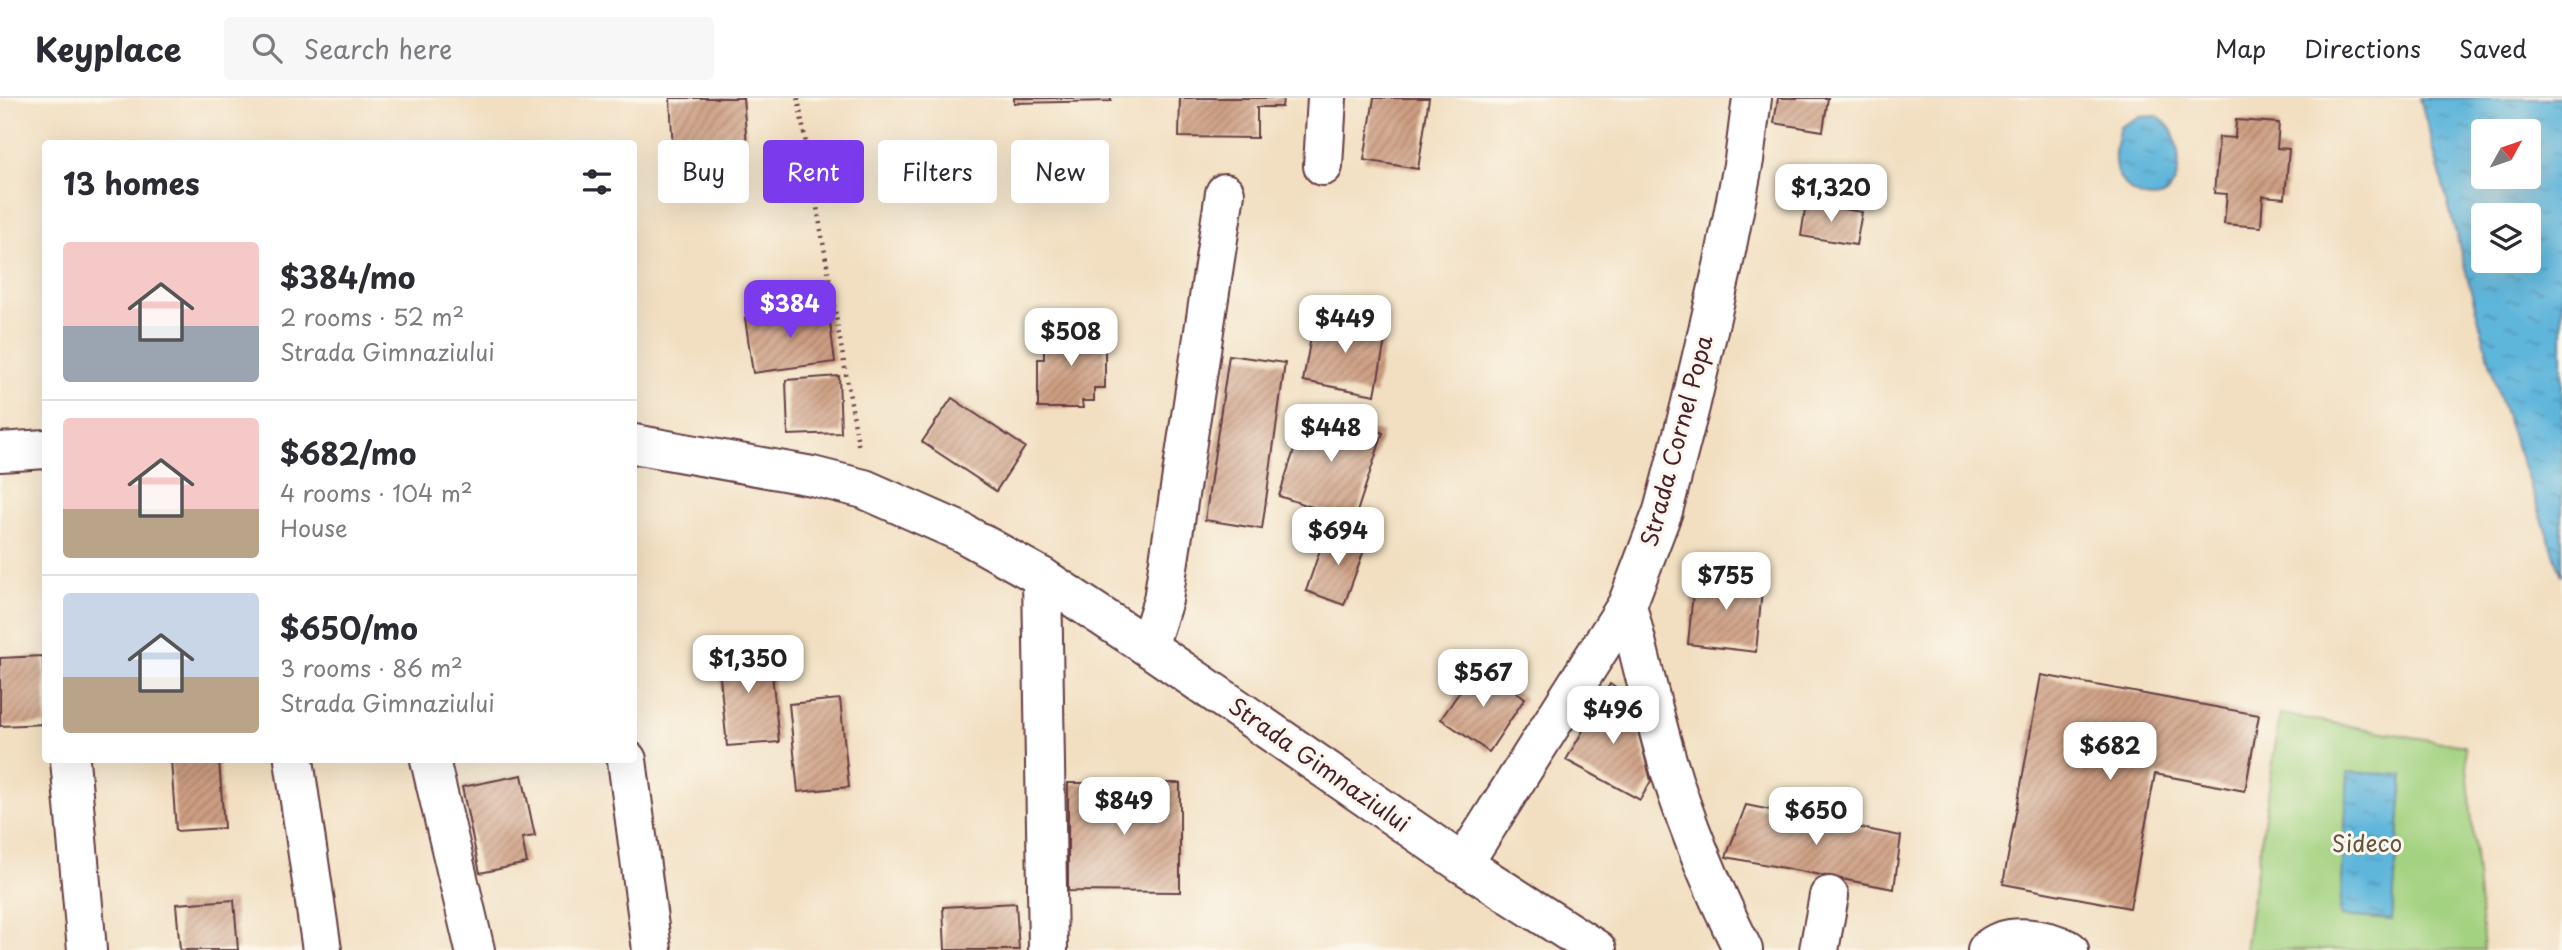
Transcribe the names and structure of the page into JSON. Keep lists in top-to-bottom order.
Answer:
{
  "streets": {
    "main road": ["Strada Cornel Popa", "Strada Gimnaziului"]
  },
  "crossings": [
    ["Strada Cornel Popa", "Strada Gimnaziului"]
  ],
  "parks": ["Sideco"],
  "north": "top right",
  "page": {
    "header": "Keyplace",
    "search": "Search here",
    "nav": ["Map", "Directions", "Saved"],
    "chip": [
      "Buy",
      "Rent",
      "Filters",
      "New"
    ],
    "heading": "13 homes",
    "price": [
      "$1,320",
      "$384",
      "$449",
      "$508",
      "$448",
      "$694",
      "$755",
      "$1,350",
      "$567",
      "$496",
      "$682",
      "$849",
      "$650"
    ],
    "list": [
      {
        "name": "$384/mo",
        "note": "2 rooms · 52 m² · Strada Gimnaziului"
      },
      {
        "name": "$682/mo",
        "note": "4 rooms · 104 m² · House"
      },
      {
        "name": "$650/mo",
        "note": "3 rooms · 86 m² · Strada Gimnaziului"
      }
    ]
  }
}
